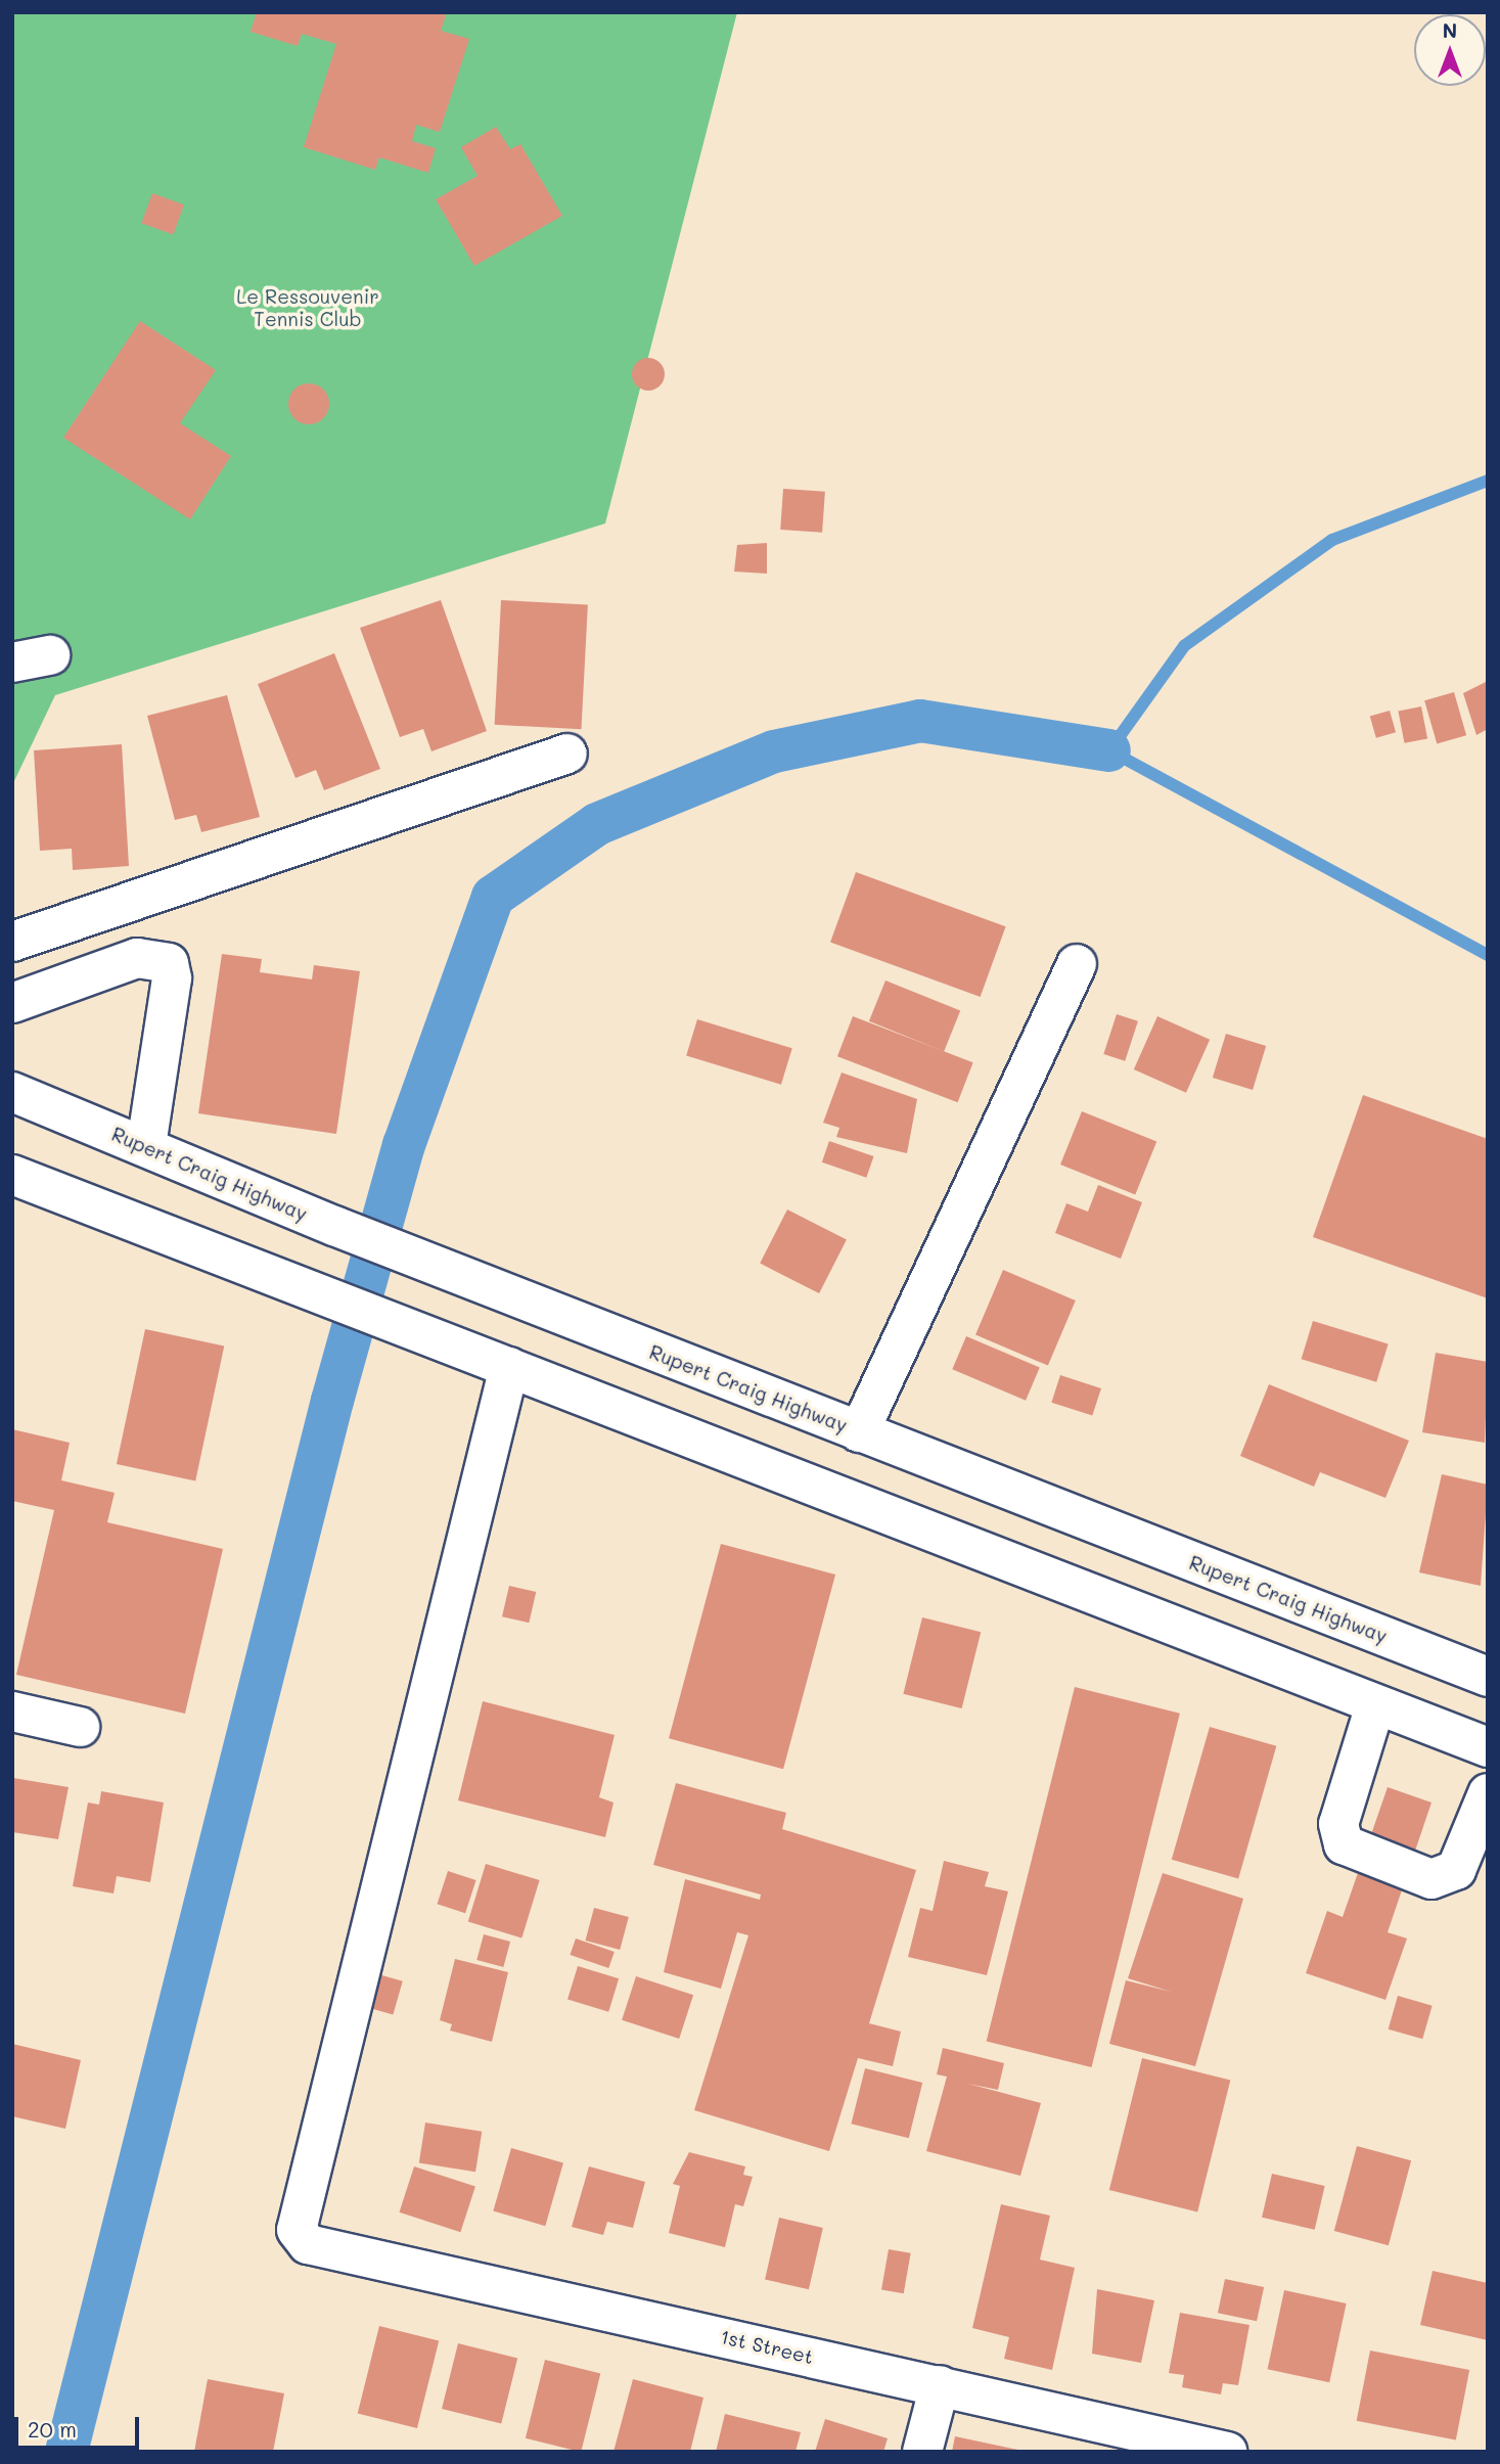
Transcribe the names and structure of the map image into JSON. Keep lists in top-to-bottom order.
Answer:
{
  "streets": {
    "main road": ["Rupert Craig Highway", "1st Street"]
  },
  "parks": ["Le Ressouvenir Tennis Club"],
  "scale_bar": "20 m",
  "north": "top"
}
